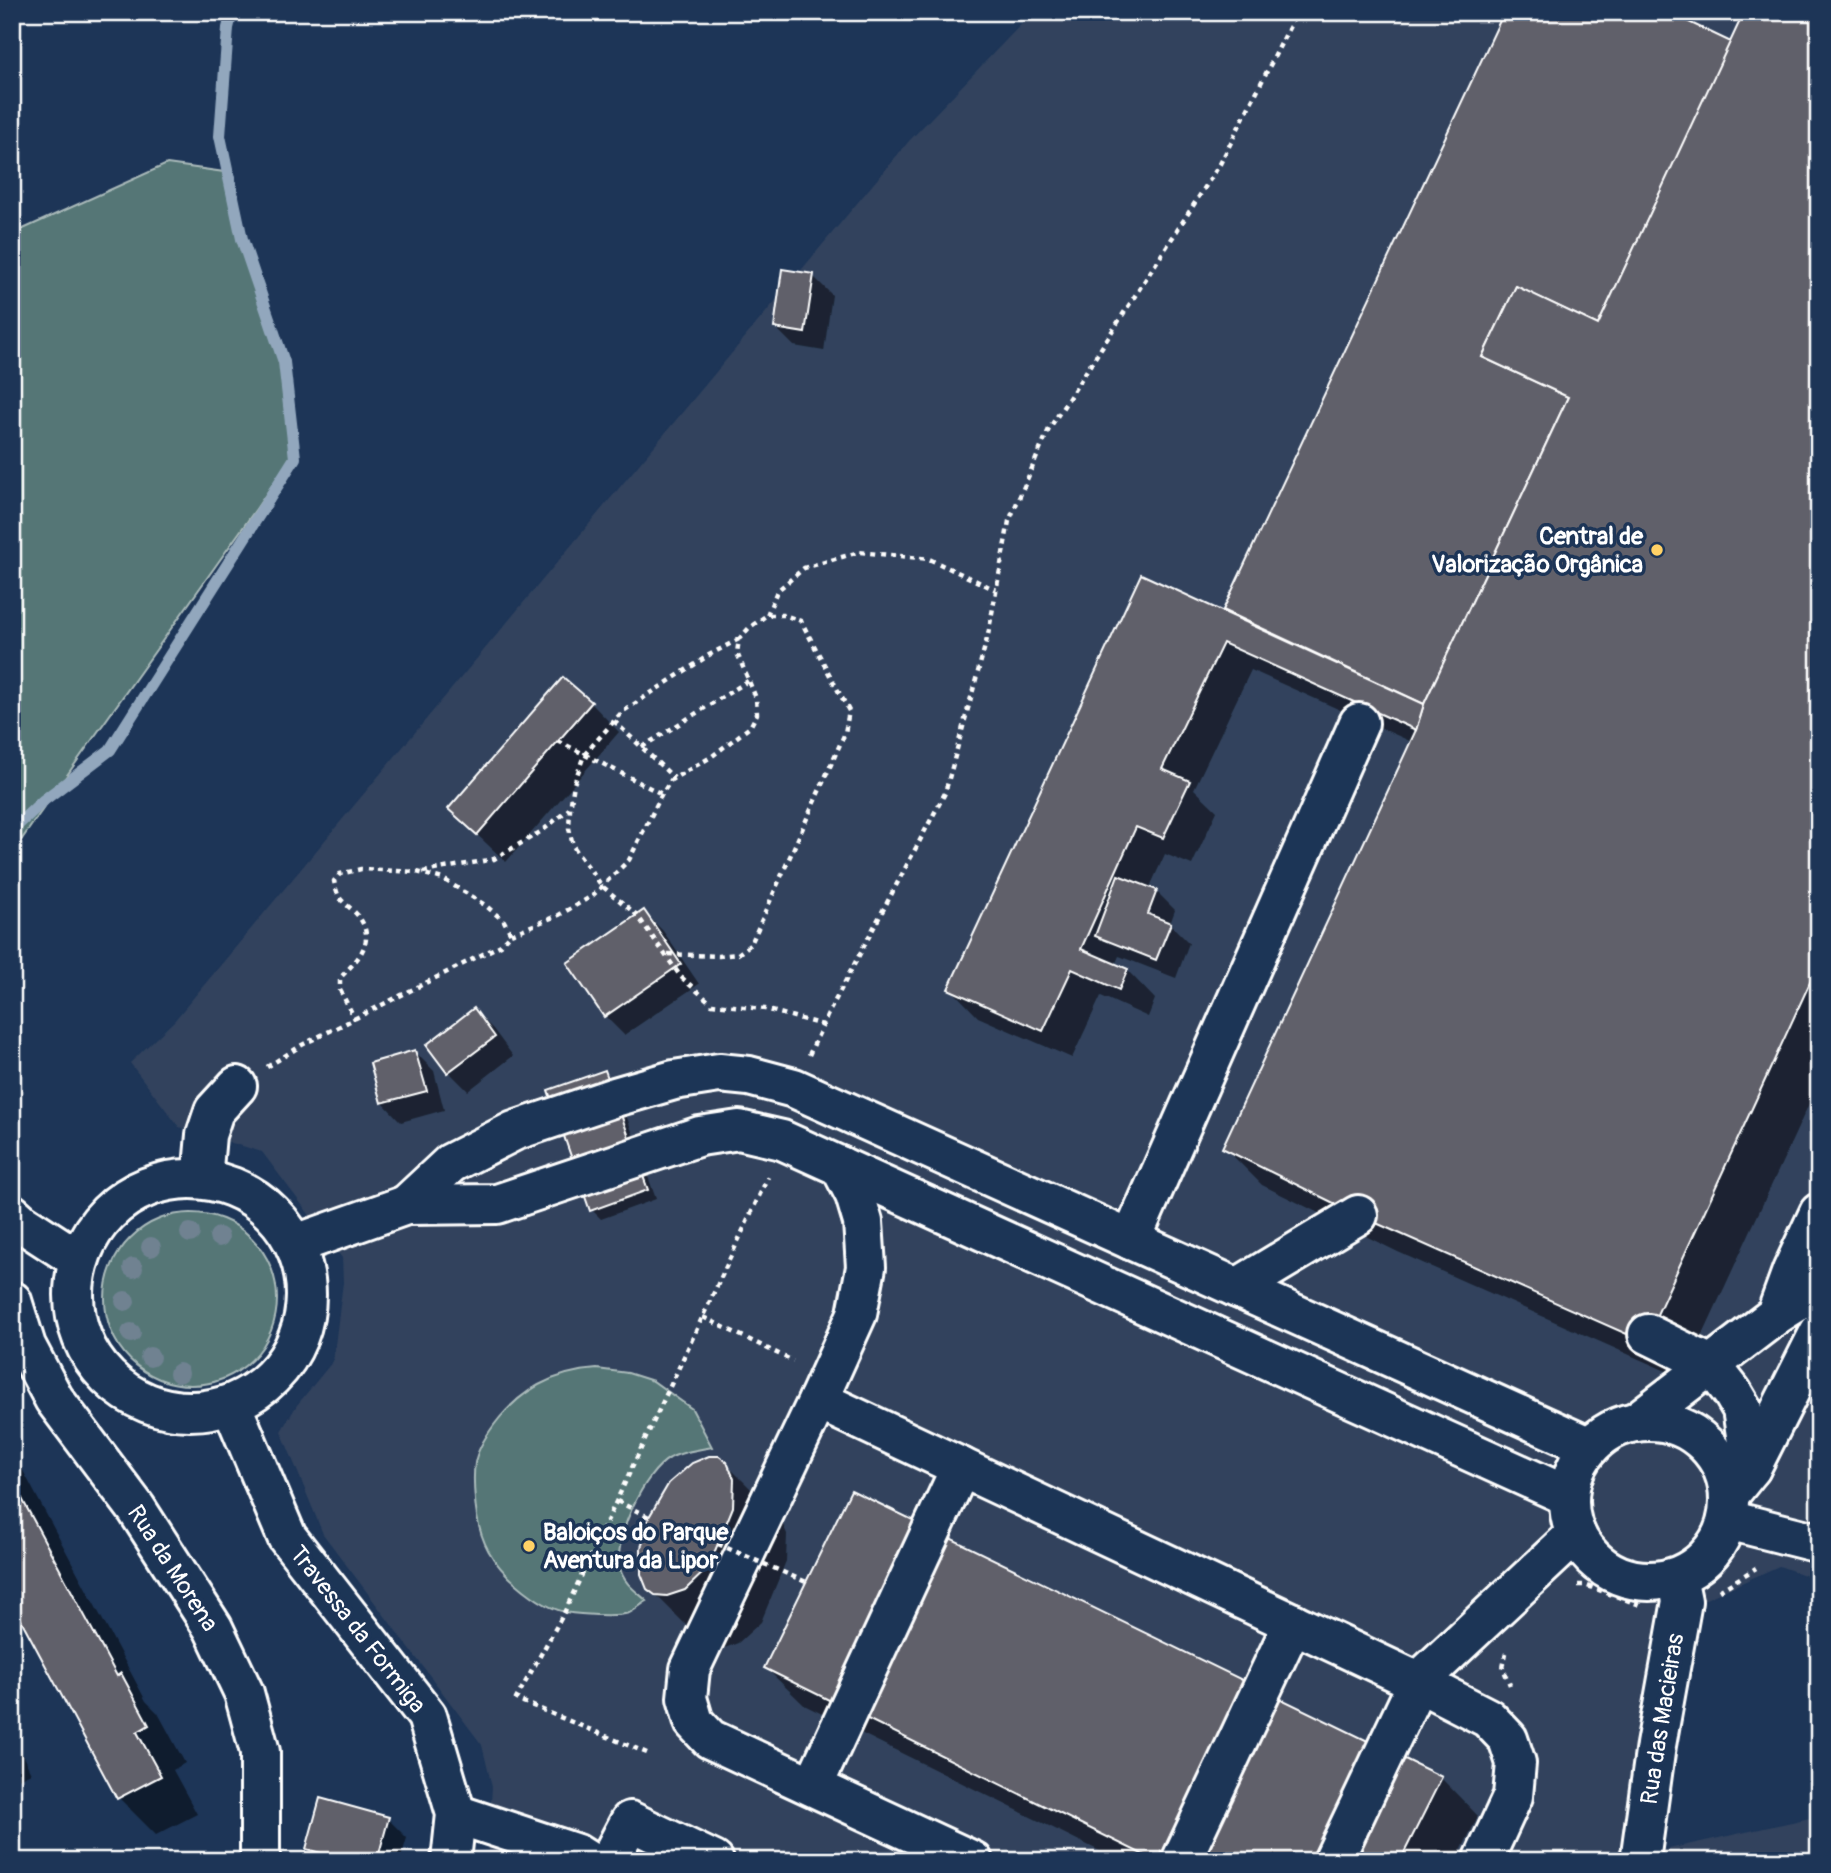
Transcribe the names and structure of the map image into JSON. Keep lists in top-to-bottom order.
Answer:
{
  "streets": {
    "street": ["Rua da Morena", "Travessa da Formiga", "Rua das Macieiras"]
  },
  "places": ["Central de Valorização Orgânica", "Baloiços do Parque Aventura da Lipor"]
}
